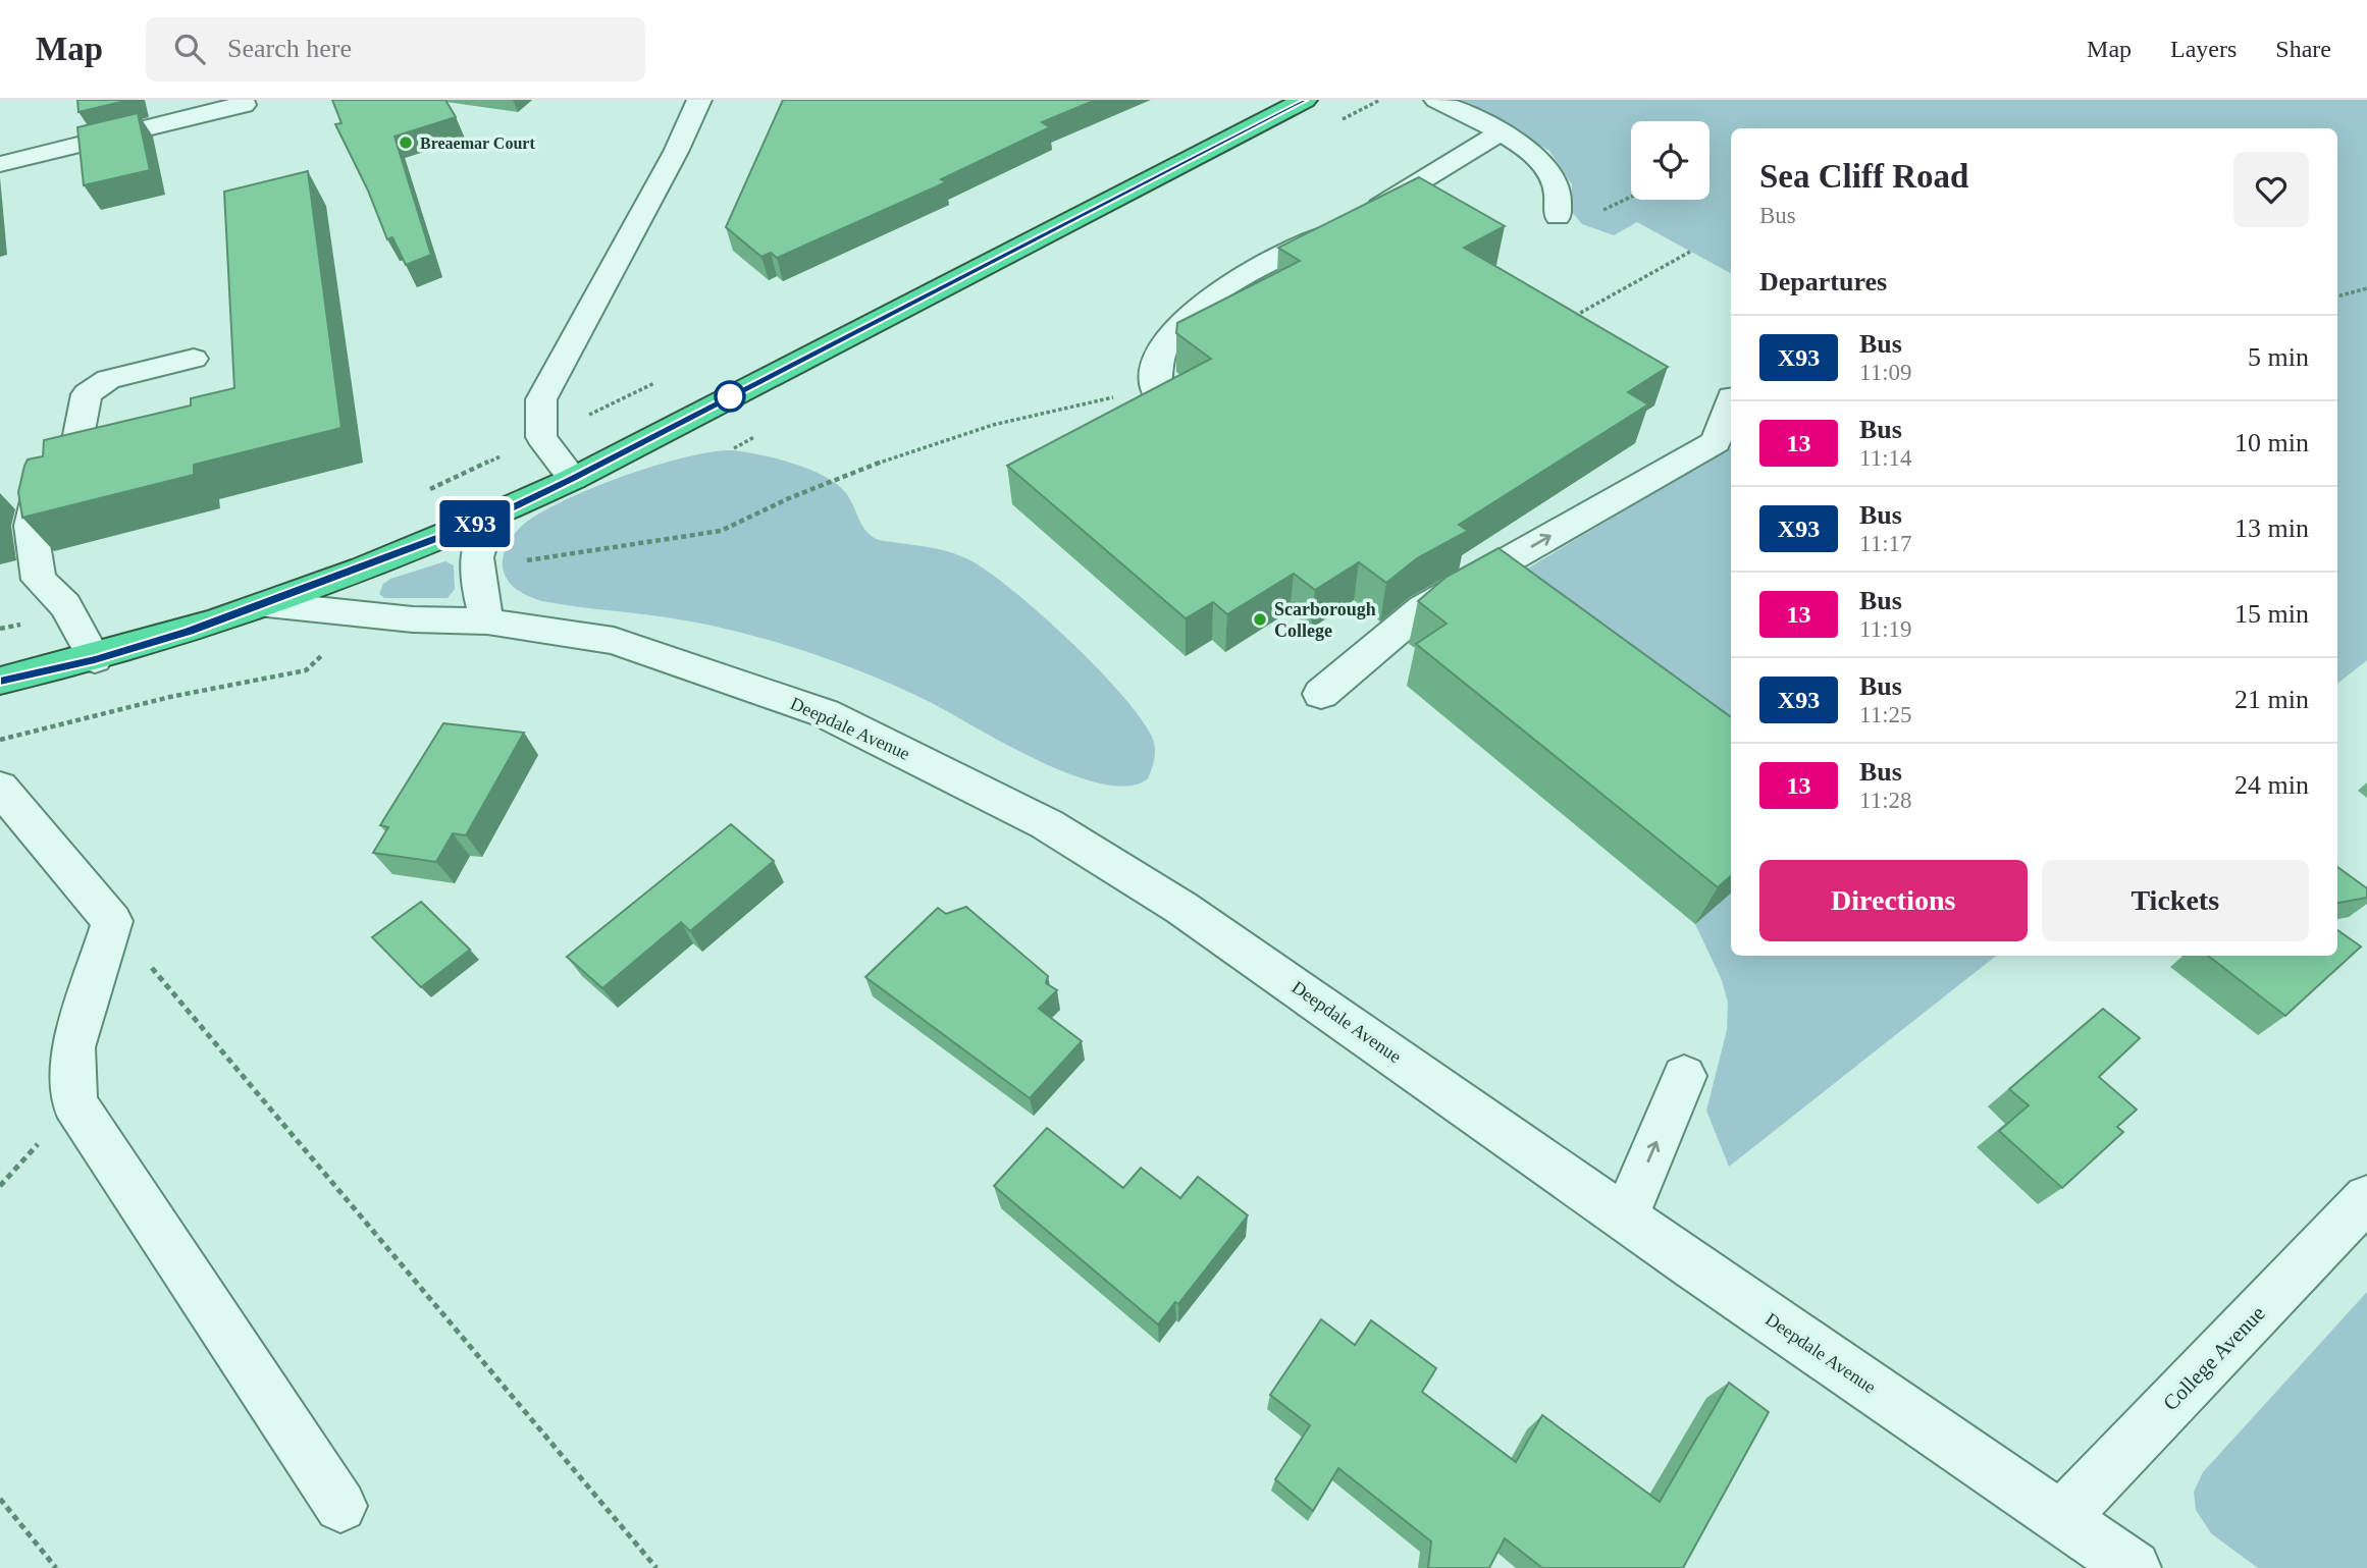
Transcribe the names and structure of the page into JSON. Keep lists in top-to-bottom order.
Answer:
{
  "streets": {
    "street": ["Deepdale Avenue", "College Avenue"]
  },
  "crossings": [
    ["Deepdale Avenue", "College Avenue"]
  ],
  "places": ["Breaemar Court", "Scarborough College"],
  "lines": ["bus line X93"],
  "page": {
    "header": "Map",
    "search": "Search here",
    "nav": ["Map", "Layers", "Share"],
    "on_map": "X93",
    "heading": [
      ["Sea Cliff Road", "Bus"],
      "Departures"
    ],
    "list": [
      {
        "mark": "X93",
        "name": "Bus",
        "note": "11:09",
        "value": "5 min"
      },
      {
        "mark": "13",
        "name": "Bus",
        "note": "11:14",
        "value": "10 min"
      },
      {
        "mark": "X93",
        "name": "Bus",
        "note": "11:17",
        "value": "13 min"
      },
      {
        "mark": "13",
        "name": "Bus",
        "note": "11:19",
        "value": "15 min"
      },
      {
        "mark": "X93",
        "name": "Bus",
        "note": "11:25",
        "value": "21 min"
      },
      {
        "mark": "13",
        "name": "Bus",
        "note": "11:28",
        "value": "24 min"
      }
    ],
    "buttons": ["Directions", "Tickets"]
  }
}
